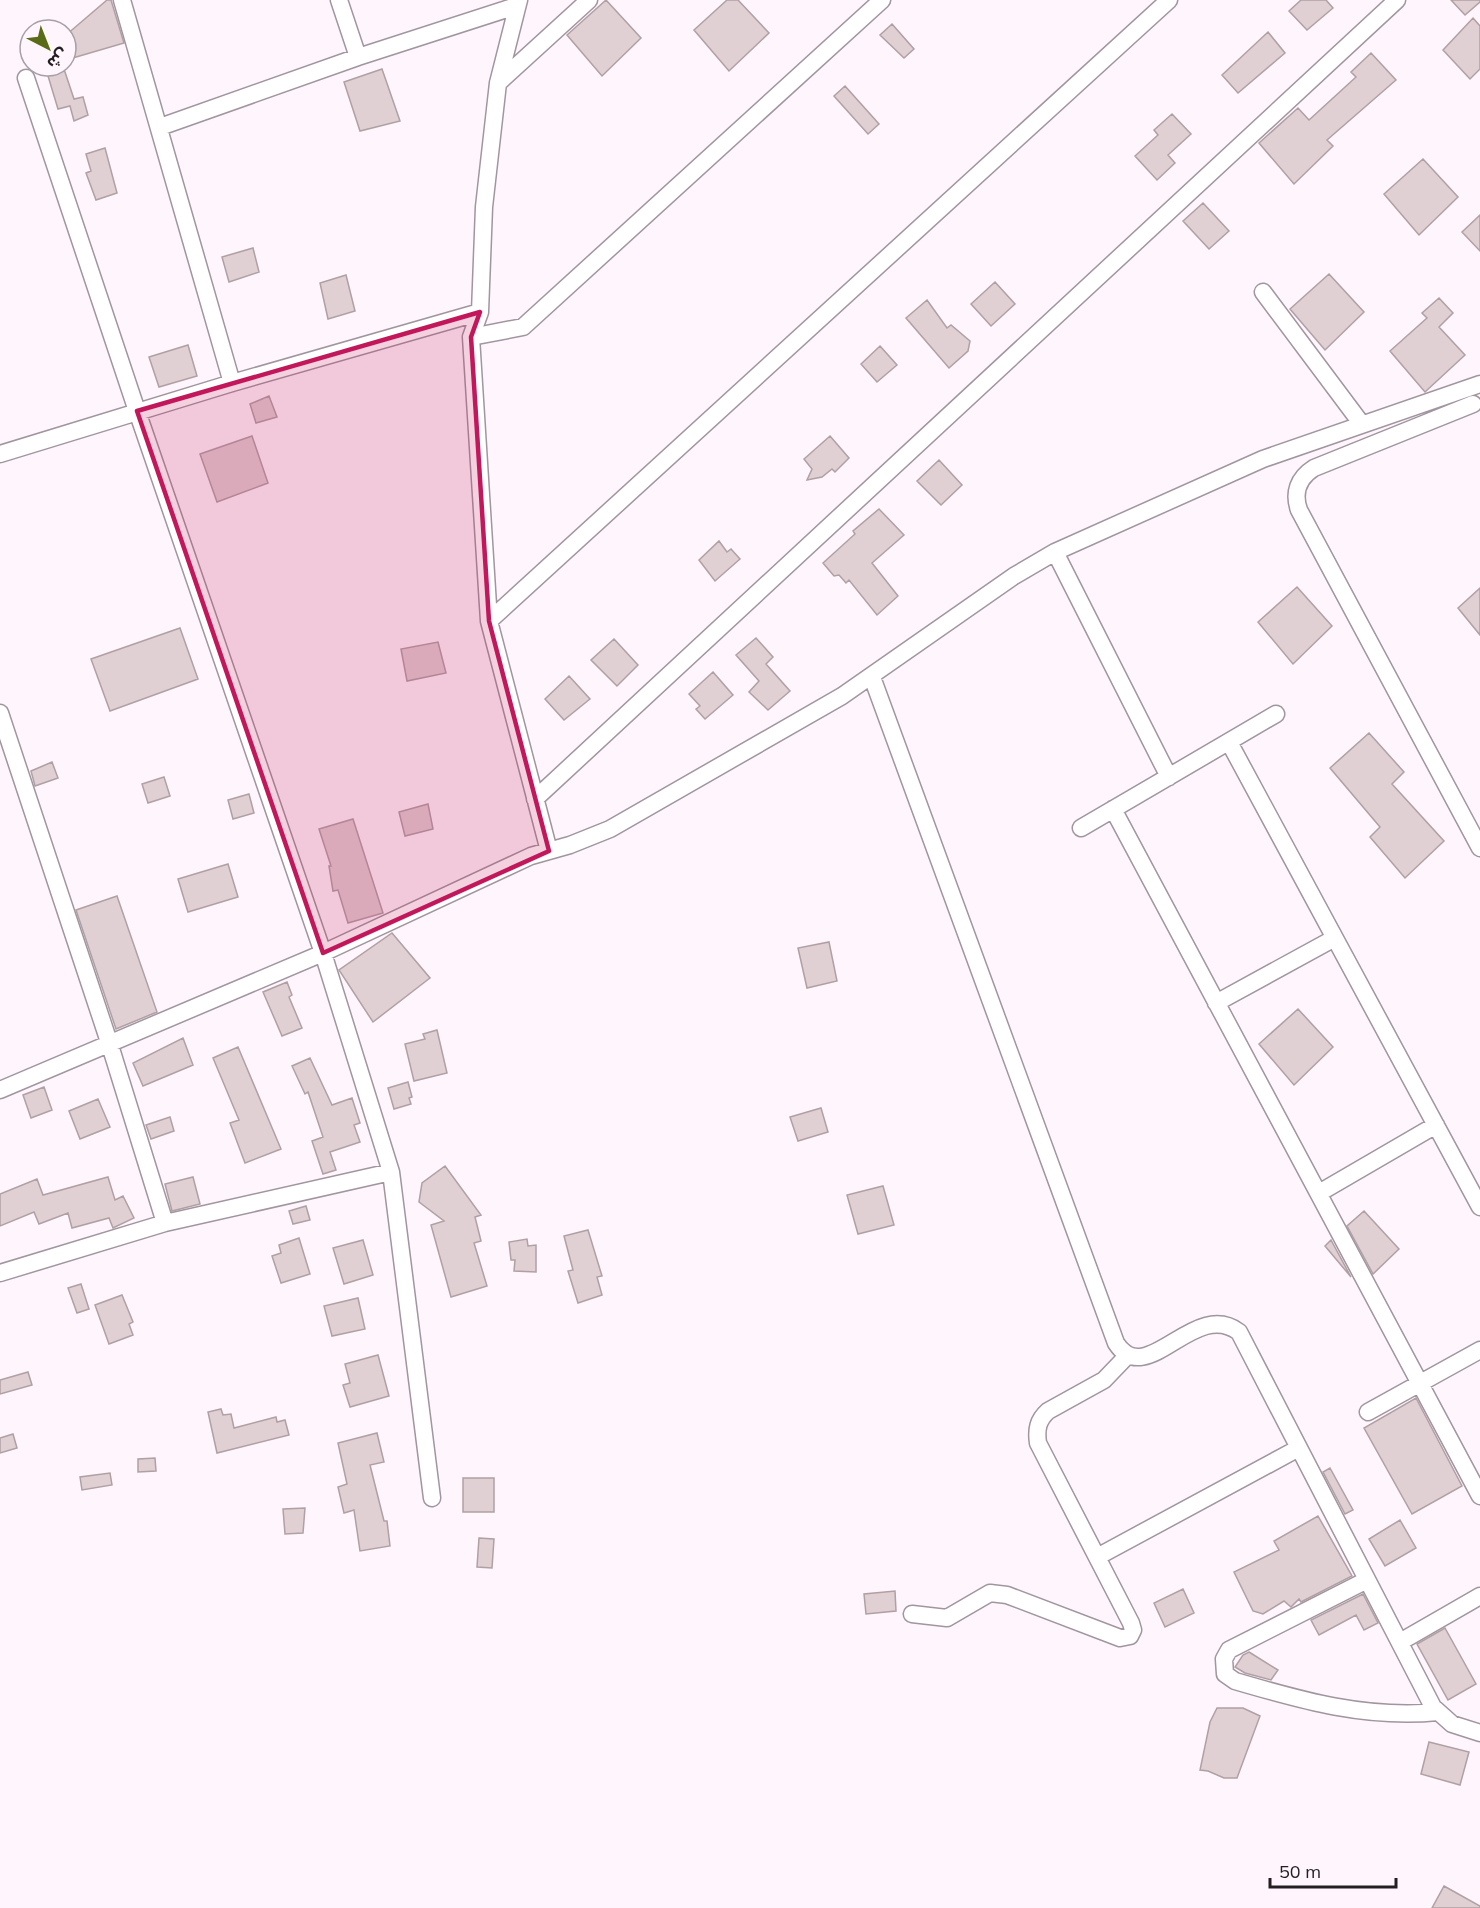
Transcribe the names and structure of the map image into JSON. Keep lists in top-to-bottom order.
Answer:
{
  "scale_bar": "50 m",
  "north": "bottom right"
}
